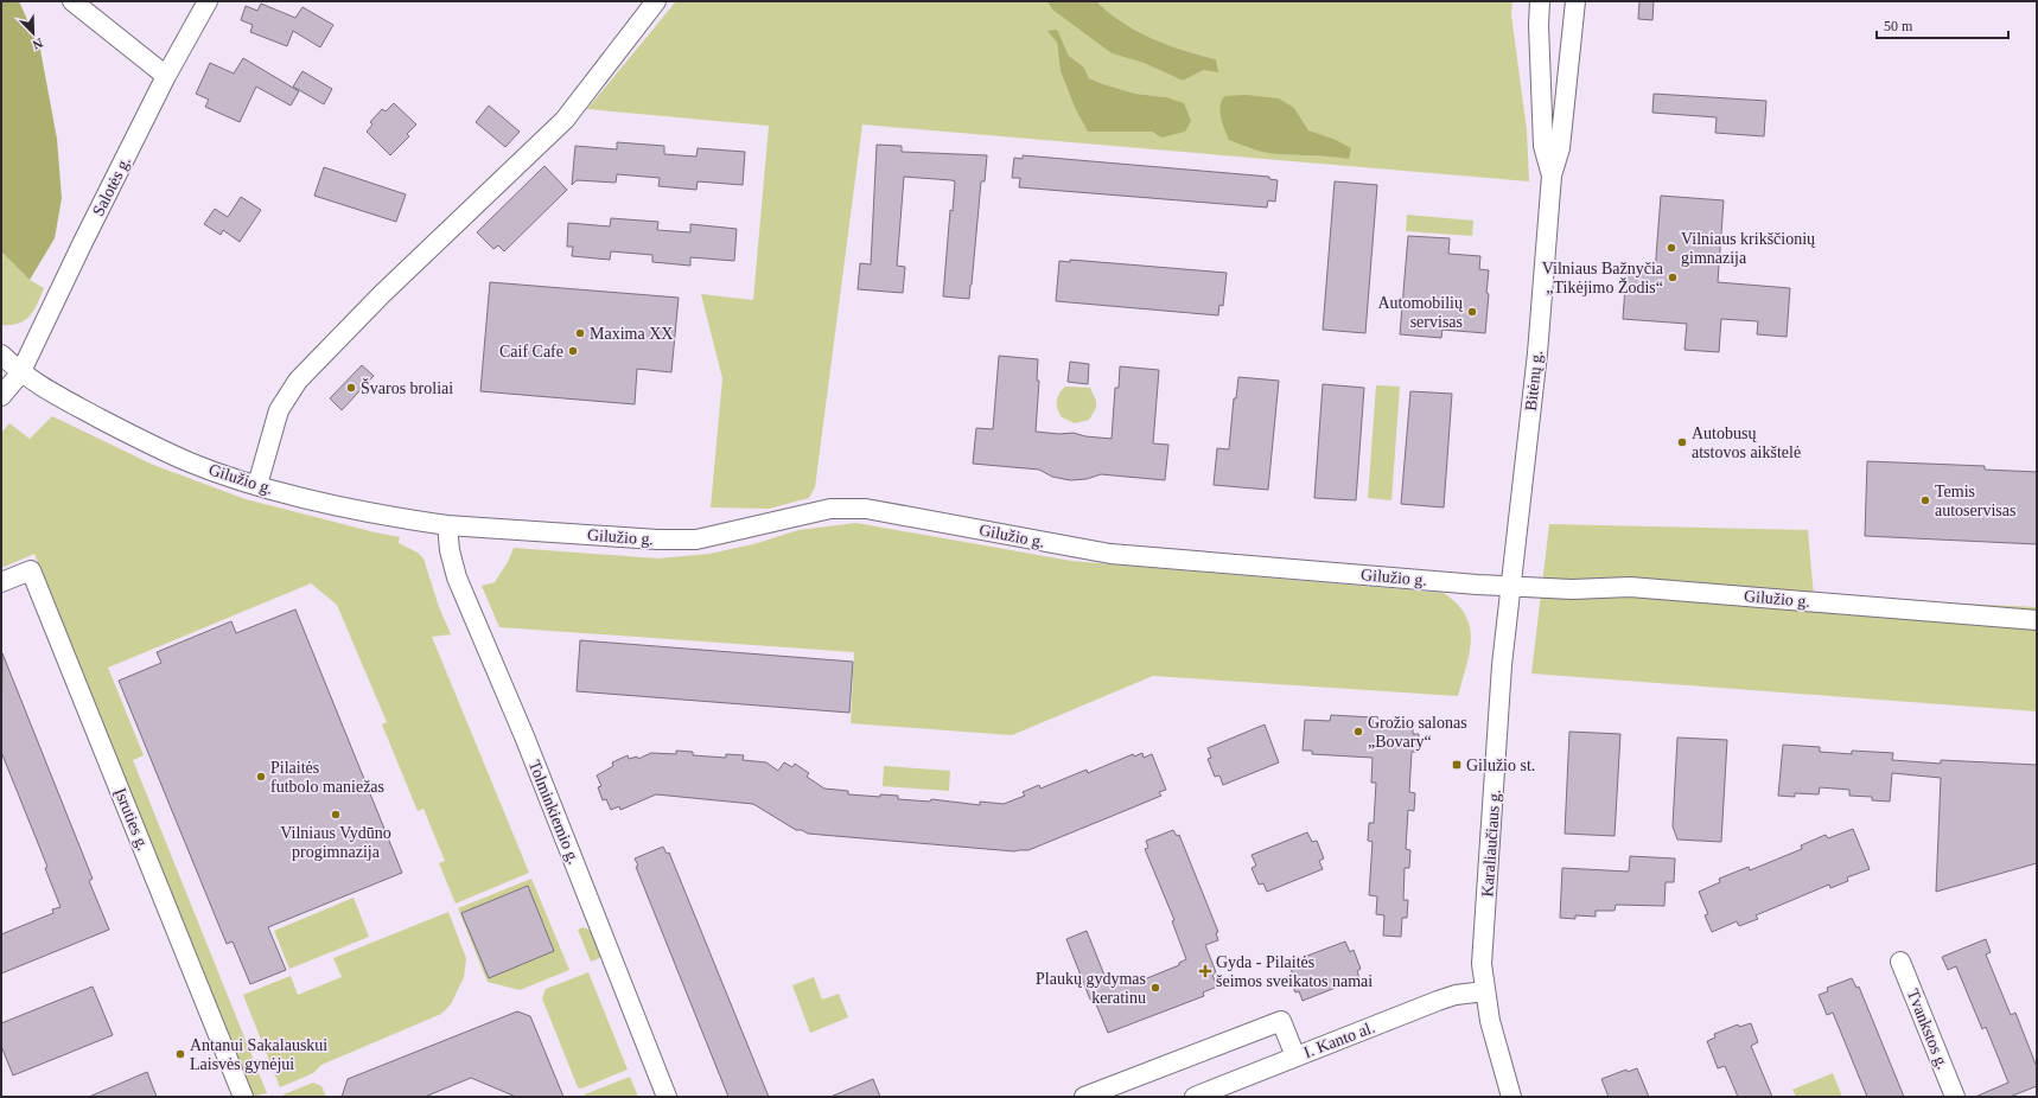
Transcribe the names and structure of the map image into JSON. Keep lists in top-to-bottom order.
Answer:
{
  "streets": {
    "street": [
      "Salotės g.",
      "Bitėnų g.",
      "Gilužio g.",
      "Tolminkiemio g.",
      "Įsruties g.",
      "Karaliaučiaus g.",
      "Tvankstos g.",
      "I. Kanto al."
    ]
  },
  "crossings": [
    ["Salotės g.", "Gilužio g."],
    ["Bitėnų g.", "Gilužio g."],
    ["Bitėnų g.", "Karaliaučiaus g."],
    ["Gilužio g.", "Tolminkiemio g."],
    ["Gilužio g.", "Karaliaučiaus g."],
    ["Karaliaučiaus g.", "I. Kanto al."]
  ],
  "places": {
    "other": [
      "Vilniaus krikščionių gimnazija",
      "Vilniaus Bažnyčia „Tikėjimo Žodis“",
      "Automobilių servisas",
      "Maxima XX",
      "Caif Cafe",
      "Švaros broliai",
      "Autobusų atstovos aikštelė",
      "Temis autoservisas",
      "Grožio salonas „Bovary“",
      "Pilaitės futbolo maniežas",
      "Vilniaus Vydūno progimnazija",
      "Plaukų gydymas keratinu",
      "Antanui Sakalauskui Laisvės gynėjui"
    ],
    "transit": ["Gilužio st."],
    "health": ["Gyda - Pilaitės šeimos sveikatos namai"]
  },
  "scale_bar": "50 m",
  "north": "bottom right"
}
